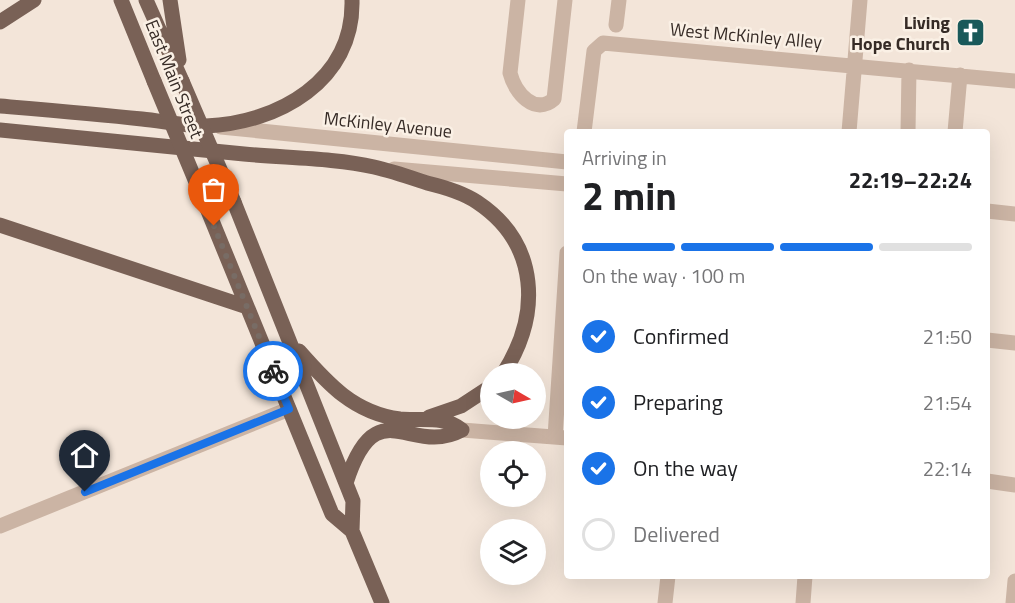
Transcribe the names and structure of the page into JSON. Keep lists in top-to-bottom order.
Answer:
{
  "streets": {
    "main road": ["East Main Street"],
    "street": ["West McKinley Alley", "McKinley Avenue"]
  },
  "places": {
    "church": ["Living Hope Church"]
  },
  "north": "right",
  "page": {
    "heading": ["2 min", "Arriving in", "22:19–22:24"],
    "bar": "On the way · 100 m",
    "list": [
      ["Confirmed", "21:50"],
      ["Preparing", "21:54"],
      ["On the way", "22:14"],
      "Delivered"
    ]
  }
}
